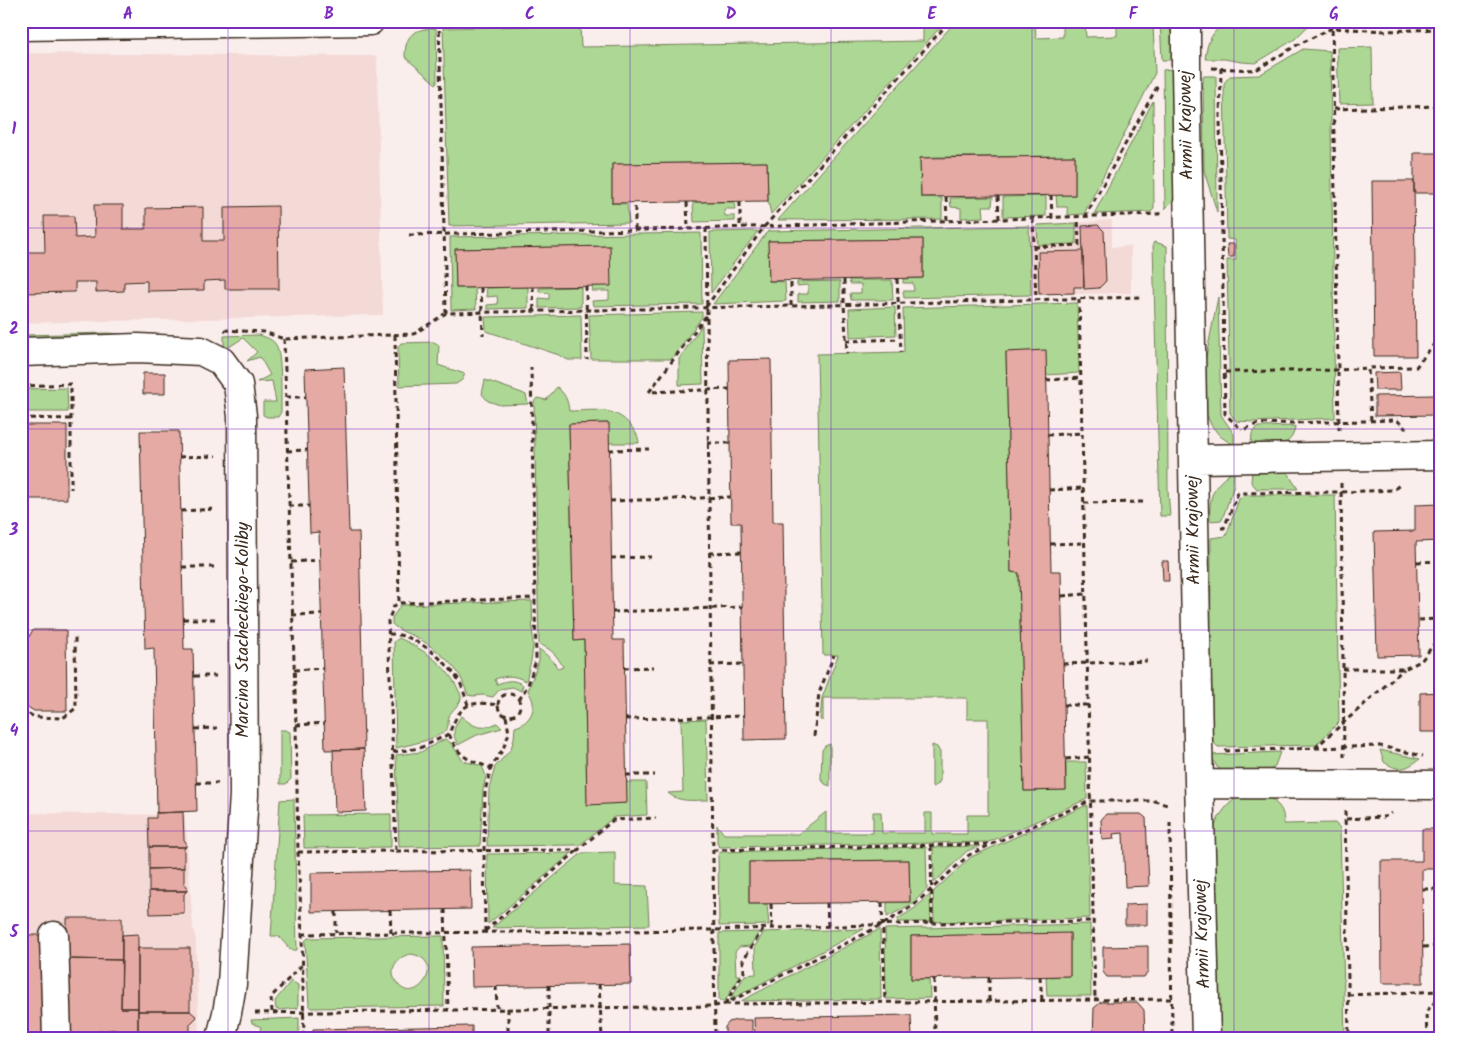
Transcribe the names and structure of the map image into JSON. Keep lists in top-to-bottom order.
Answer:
{
  "streets": {
    "street": ["Armii Krajowej", "Marcina Stacheckiego-Koliby"]
  },
  "grid": {
    "columns": [
      "A",
      "B",
      "C",
      "D",
      "E",
      "F",
      "G"
    ],
    "rows": [
      "1",
      "2",
      "3",
      "4",
      "5"
    ]
  }
}
